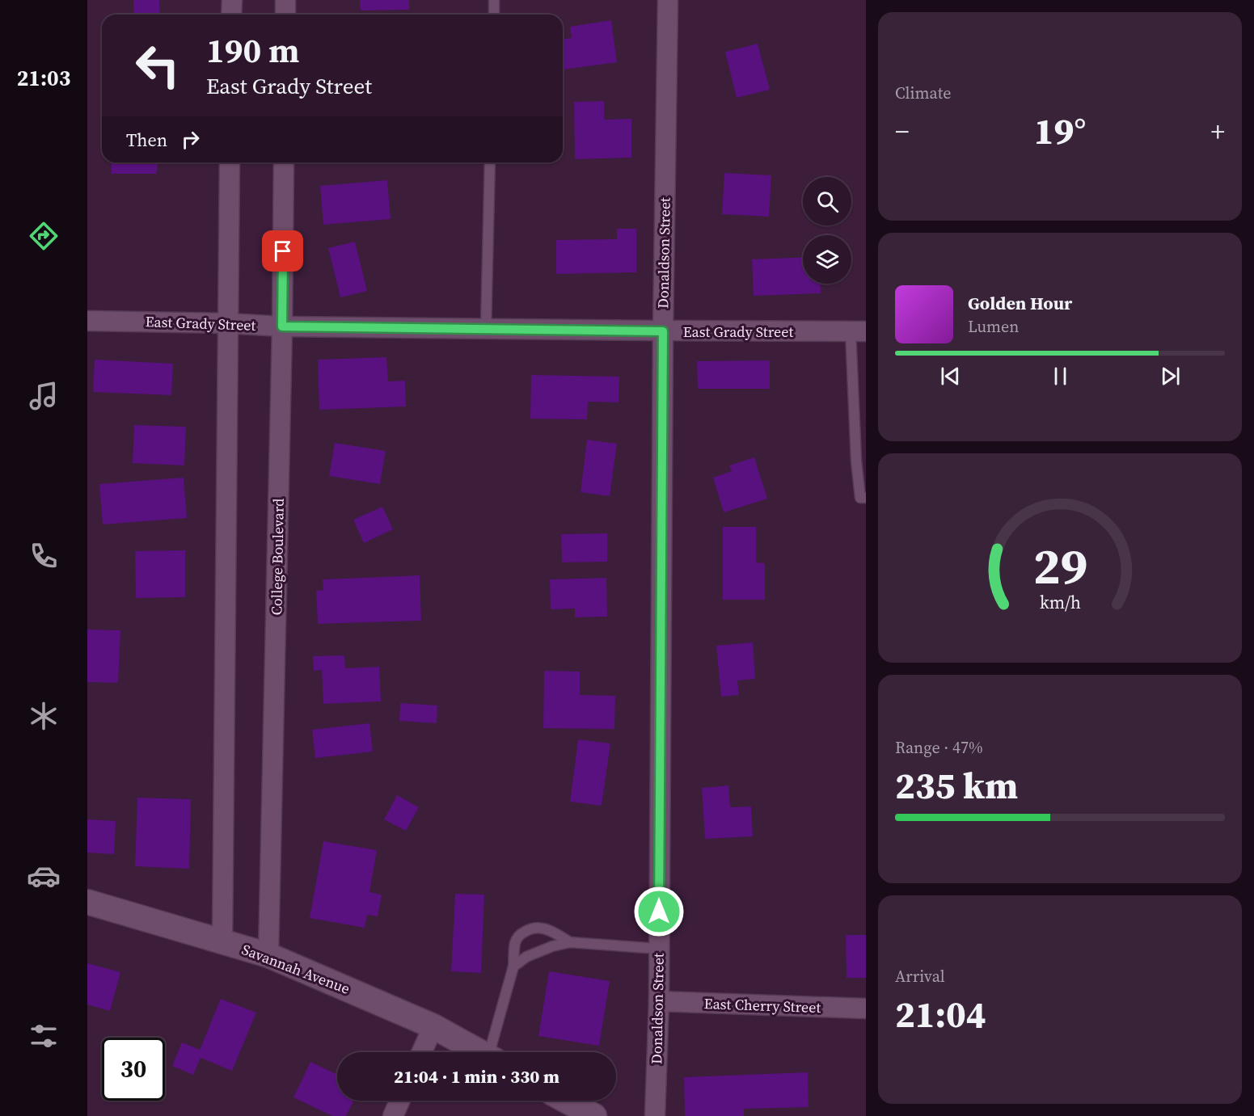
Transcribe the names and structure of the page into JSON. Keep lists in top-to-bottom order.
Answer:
{
  "streets": {
    "street": [
      "Donaldson Street",
      "East Grady Street",
      "College Boulevard",
      "Savannah Avenue",
      "East Cherry Street"
    ]
  },
  "crossings": [
    ["Donaldson Street", "East Grady Street"],
    ["Donaldson Street", "East Cherry Street"],
    ["East Grady Street", "College Boulevard"],
    ["College Boulevard", "Savannah Avenue"]
  ],
  "page": {
    "tabs": "21:03",
    "tile": [
      "Climate",
      ["Range · 47%", "235 km"],
      ["Arrival", "21:04"]
    ],
    "turn": ["190 m", "East Grady Street"],
    "heat": ["−", "19°", "+"],
    "then": "Then",
    "song": ["Golden Hour", "Lumen"],
    "limit": "30",
    "trip": "21:04 · 1 min · 330 m",
    "gauge": ["29", "km/h"]
  }
}
